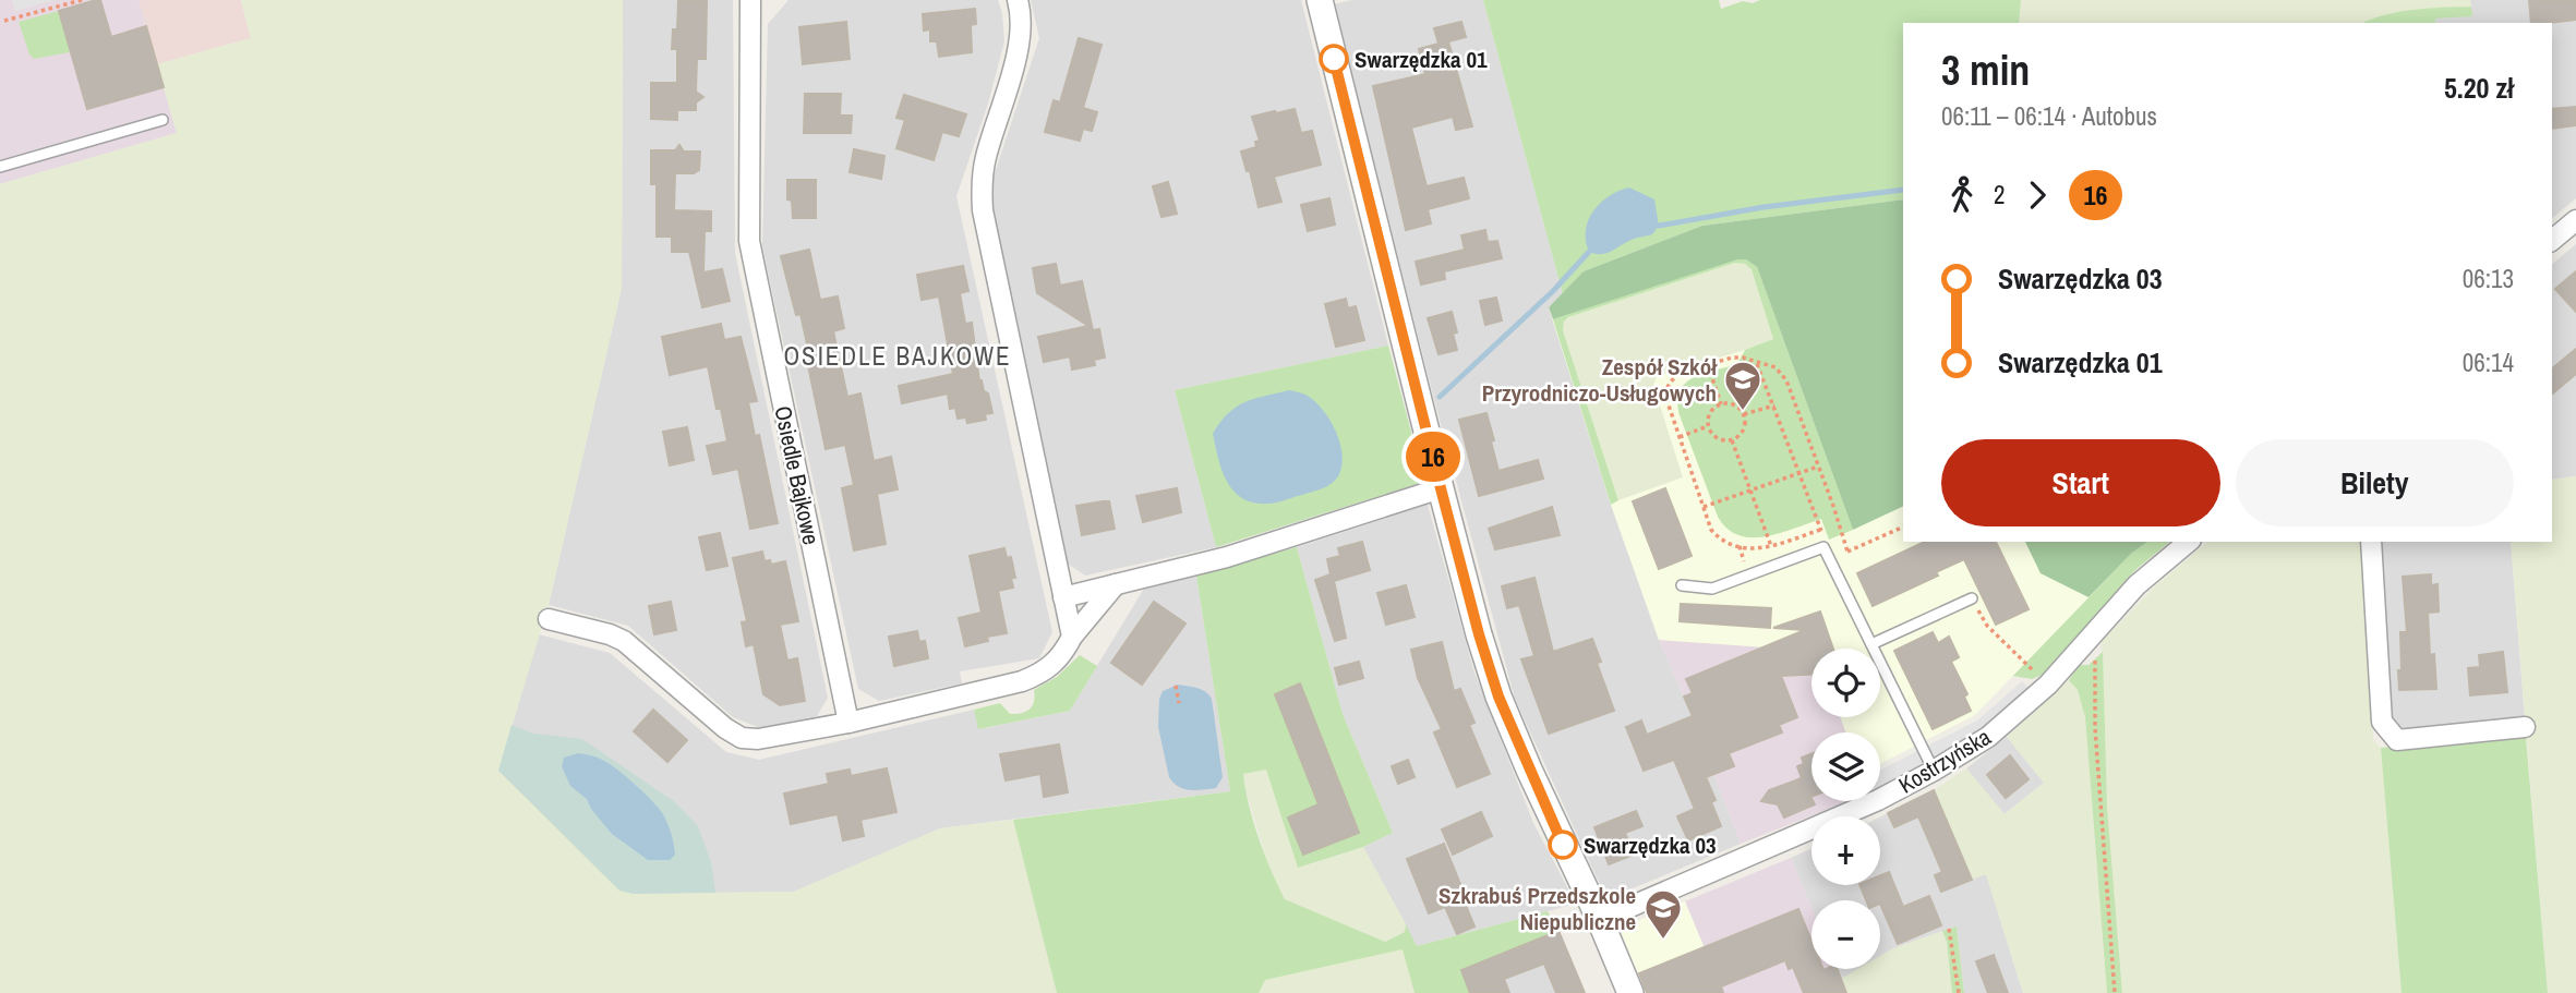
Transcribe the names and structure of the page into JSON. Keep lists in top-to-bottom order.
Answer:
{
  "streets": {
    "street": ["Osiedle Bajkowe", "Kostrzyńska"]
  },
  "districts": ["OSIEDLE BAJKOWE"],
  "places": {
    "other": ["Swarzędzka 01", "Swarzędzka 03"],
    "school or university": ["Zespół Szkół Przyrodniczo-Usługowych", "Szkrabuś Przedszkole Niepubliczne"]
  },
  "lines": ["bus line 16"],
  "page": {
    "on_map": "16",
    "heading": ["3 min", "06:11 – 06:14 · Autobus", "5.20 zł"],
    "legs": ["2", "16"],
    "list": [
      {
        "name": "Swarzędzka 03",
        "value": "06:13"
      },
      {
        "name": "Swarzędzka 01",
        "value": "06:14"
      }
    ],
    "buttons": ["Start", "Bilety"],
    "map_buttons": ["+", "−"]
  }
}
